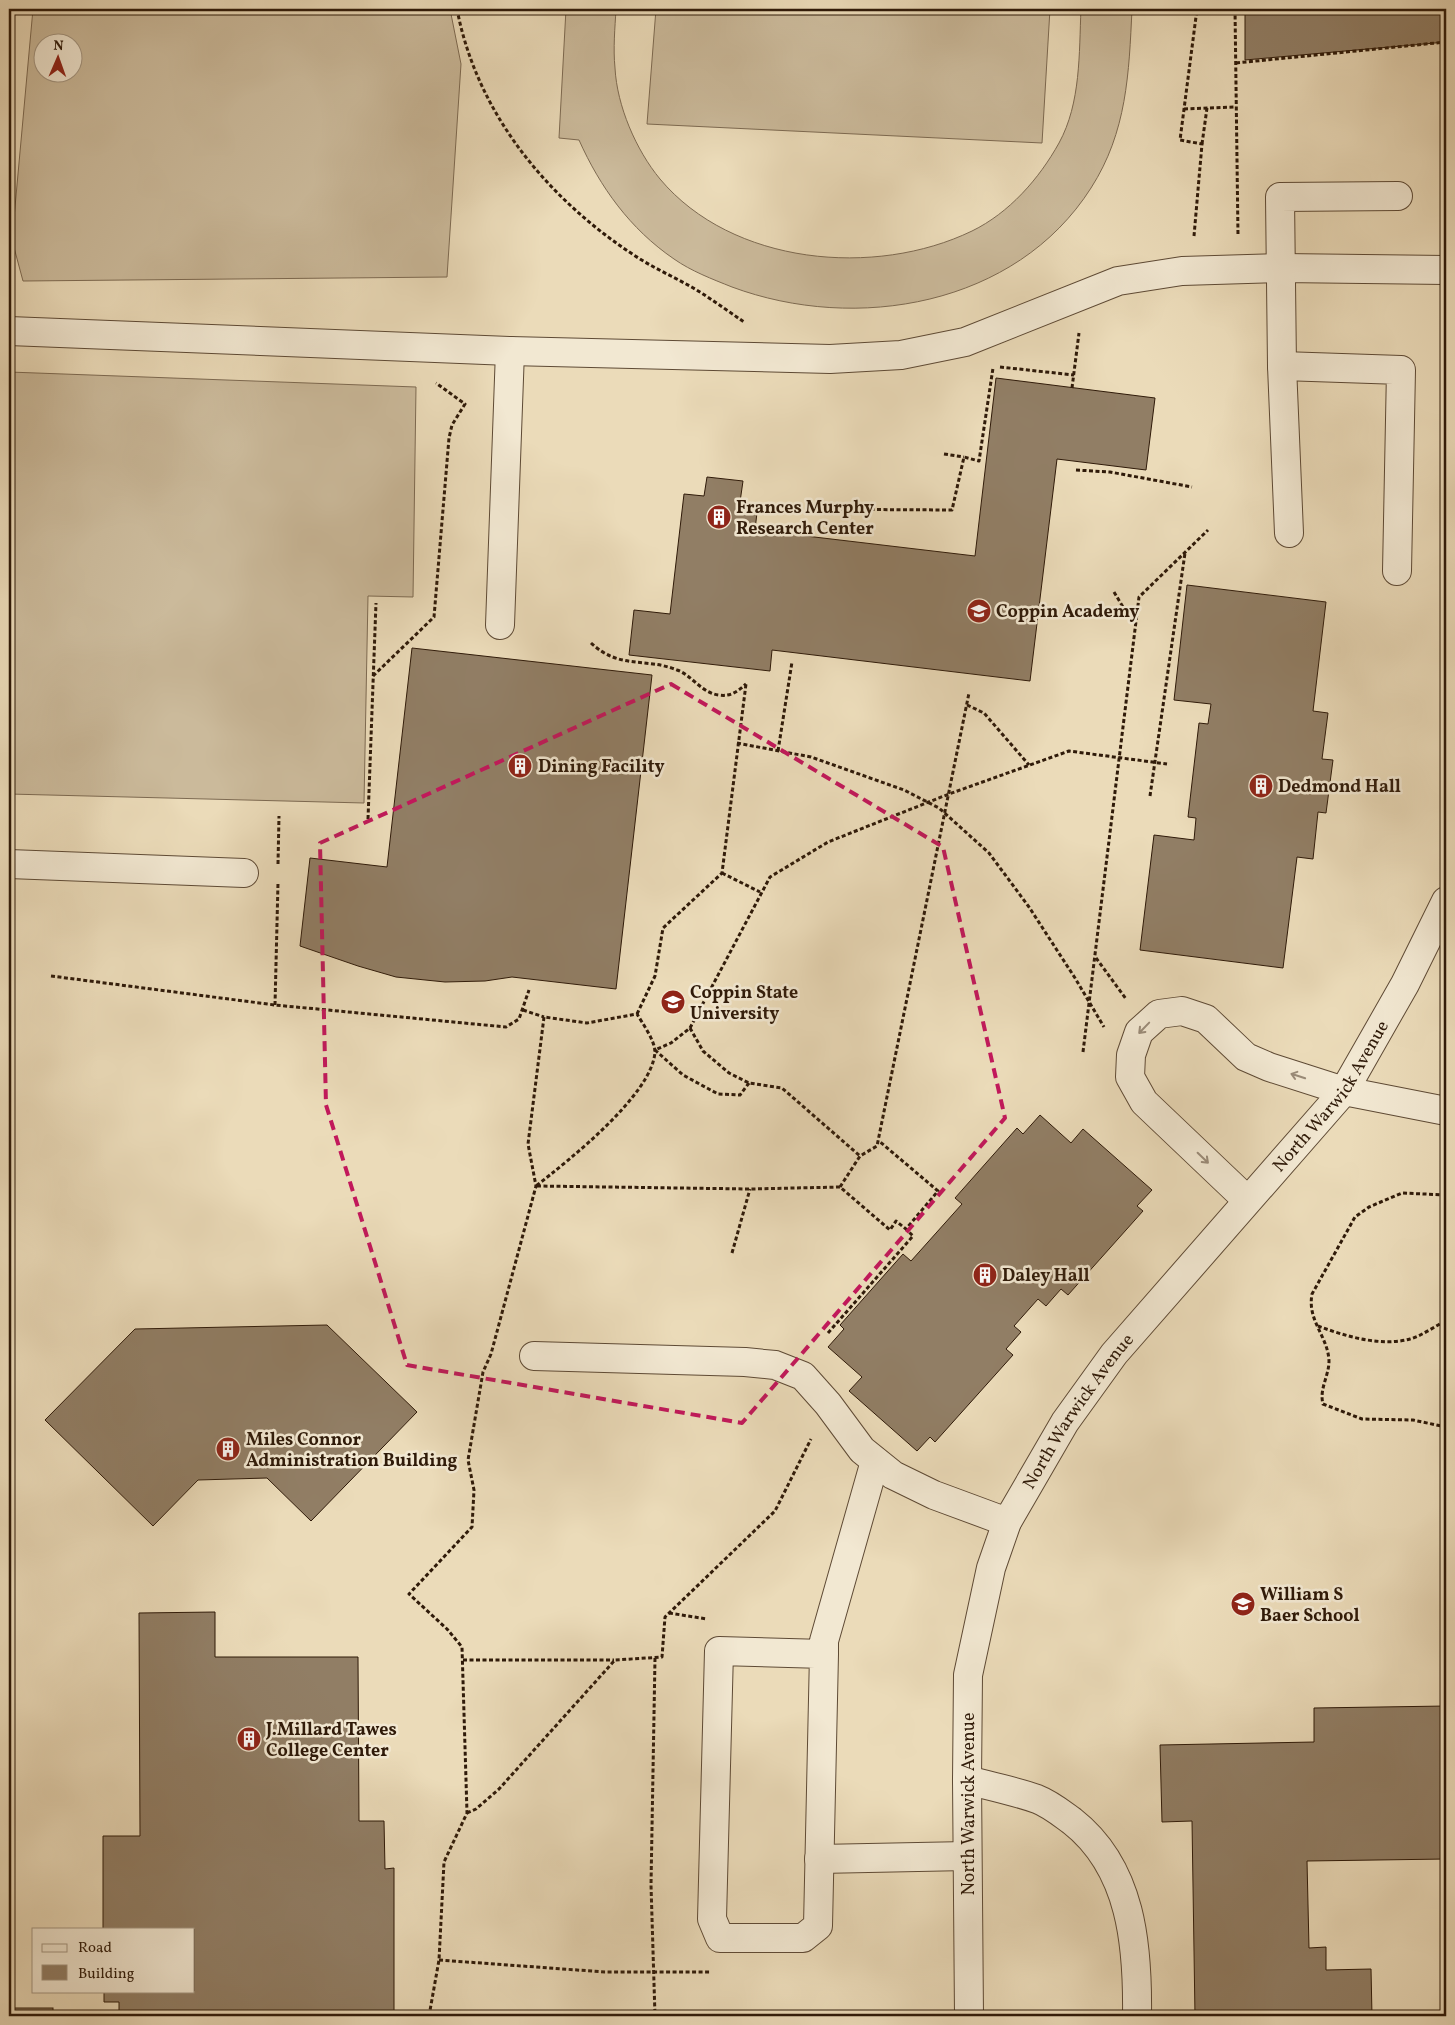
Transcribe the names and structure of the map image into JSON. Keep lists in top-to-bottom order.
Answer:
{
  "streets": {
    "street": ["North Warwick Avenue"]
  },
  "places": {
    "building": [
      "Frances Murphy Research Center",
      "Dining Facility",
      "Dedmond Hall",
      "Daley Hall",
      "Miles Connor Administration Building",
      "J.Millard Tawes College Center"
    ],
    "school or university": ["Coppin Academy", "Coppin State University", "William S Baer School"]
  },
  "legend": ["Road", "Building"],
  "north": "top"
}
